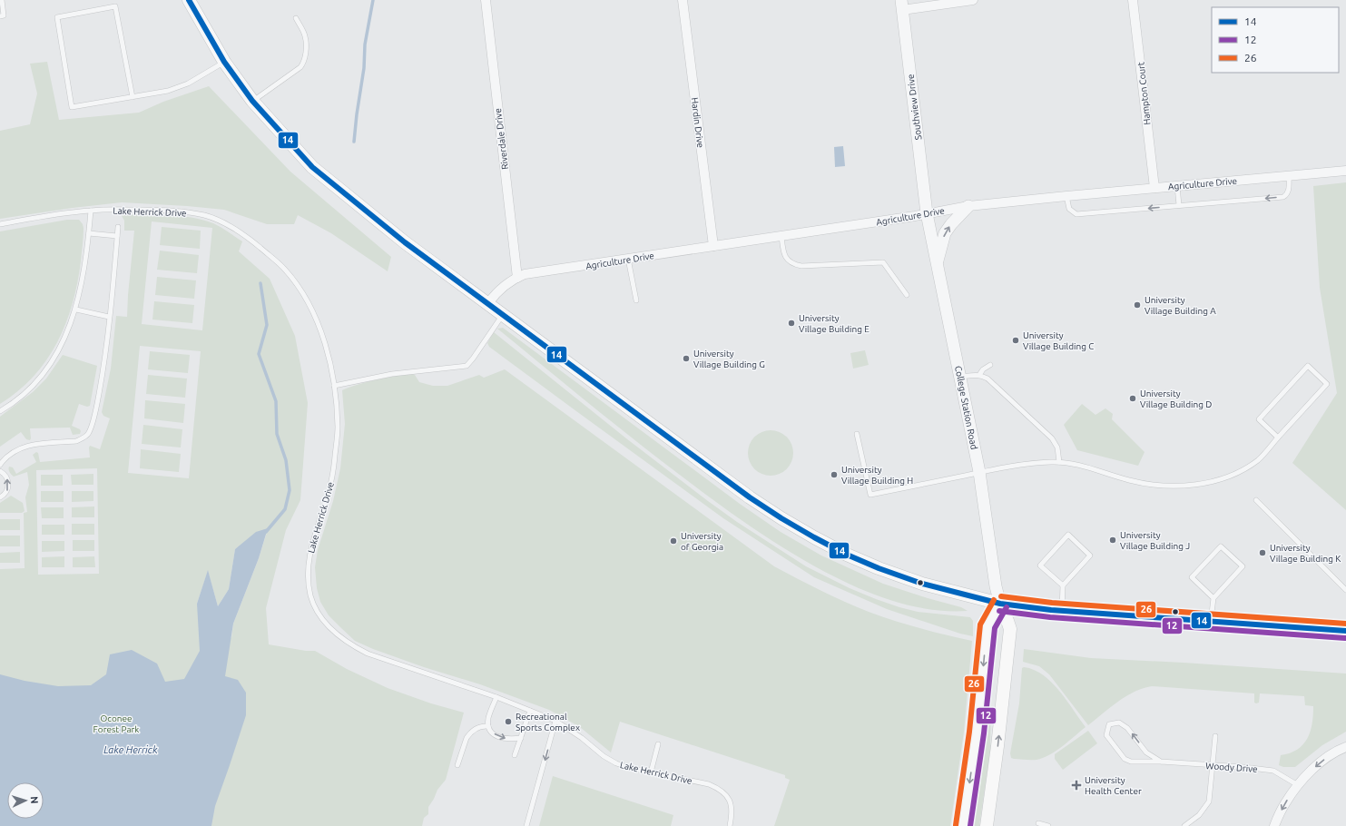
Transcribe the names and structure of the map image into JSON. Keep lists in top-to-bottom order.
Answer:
{
  "streets": {
    "main road": ["College Station Road"],
    "street": [
      "Hampton Court",
      "Southview Drive",
      "Hardin Drive",
      "Riverdale Drive",
      "Agriculture Drive"
    ],
    "lane": ["Lake Herrick Drive", "Woody Drive"]
  },
  "crossings": [
    ["Hampton Court", "Agriculture Drive"],
    ["Southview Drive", "Agriculture Drive"],
    ["Southview Drive", "College Station Road"],
    ["Hardin Drive", "Agriculture Drive"],
    ["Riverdale Drive", "Agriculture Drive"],
    ["Agriculture Drive", "College Station Road"]
  ],
  "one_way": ["College Station Road"],
  "water": ["Lake Herrick"],
  "parks": ["Oconee Forest Park"],
  "places": {
    "other": [
      "University Village Building A",
      "University Village Building E",
      "University Village Building C",
      "University Village Building G",
      "University Village Building D",
      "University Village Building H",
      "University Village Building J",
      "University of Georgia",
      "University Village Building K",
      "Recreational Sports Complex"
    ],
    "health": ["University Health Center"]
  },
  "lines": ["transit line 14", "transit line 26", "transit line 12"],
  "legend": ["14", "12", "26"],
  "north": "right"
}
